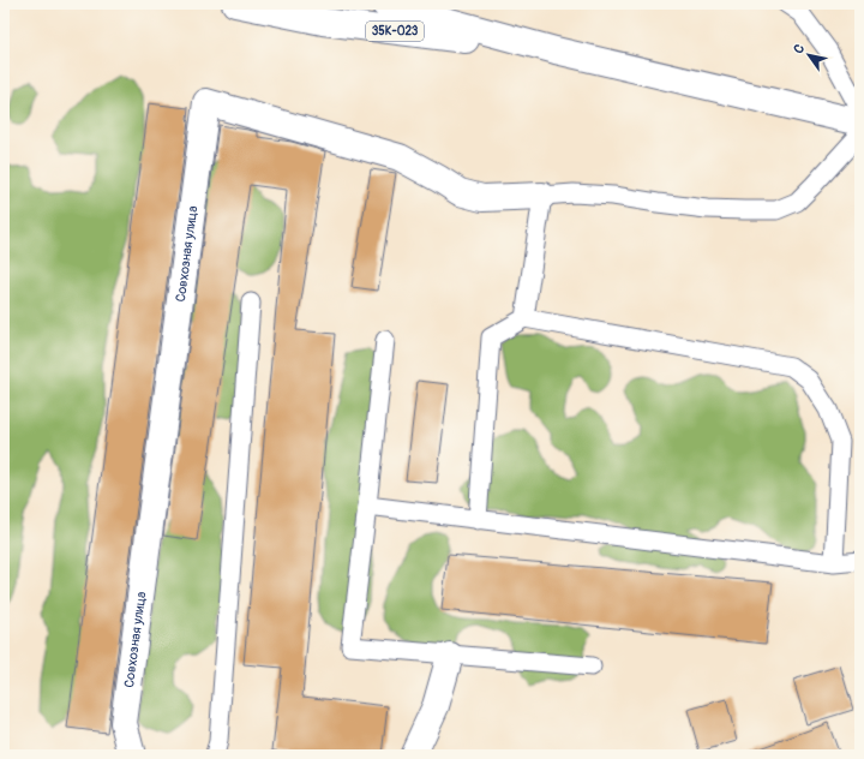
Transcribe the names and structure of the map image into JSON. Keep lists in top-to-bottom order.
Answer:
{
  "streets": {
    "street": ["35К-023", "Совхозная улица"]
  },
  "north": "top left"
}
